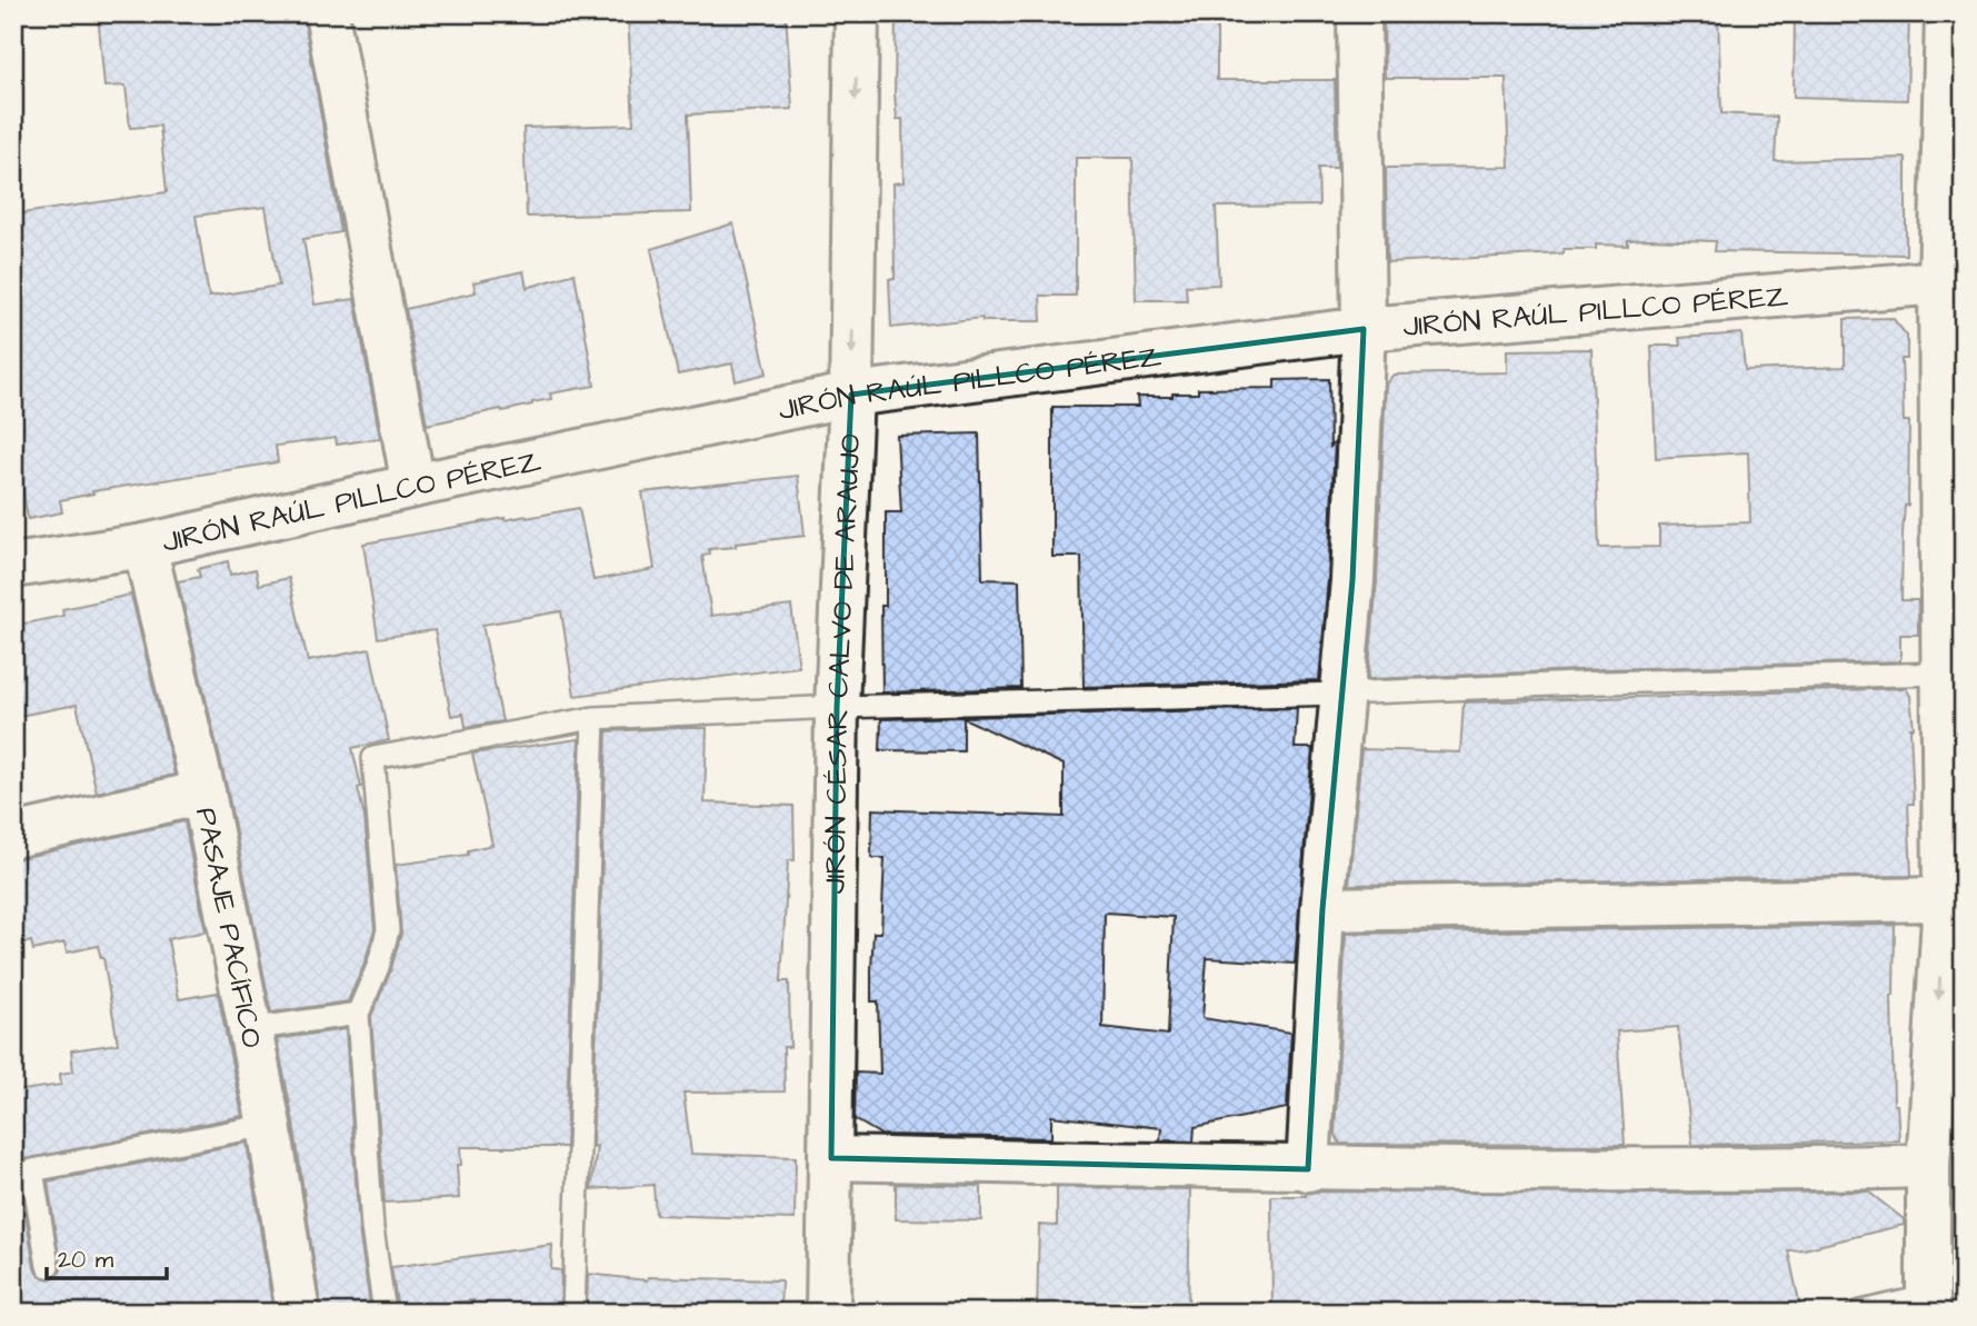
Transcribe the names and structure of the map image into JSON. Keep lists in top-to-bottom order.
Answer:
{
  "streets": {
    "street": ["JIRÓN RAÚL PILLCO PÉREZ", "JIRÓN CÉSAR CALVO DE ARAUJO", "PASAJE PACÍFICO"]
  },
  "crossings": [
    ["JIRÓN RAÚL PILLCO PÉREZ", "JIRÓN CÉSAR CALVO DE ARAUJO"],
    ["JIRÓN RAÚL PILLCO PÉREZ", "PASAJE PACÍFICO"]
  ],
  "scale_bar": "20 m"
}
